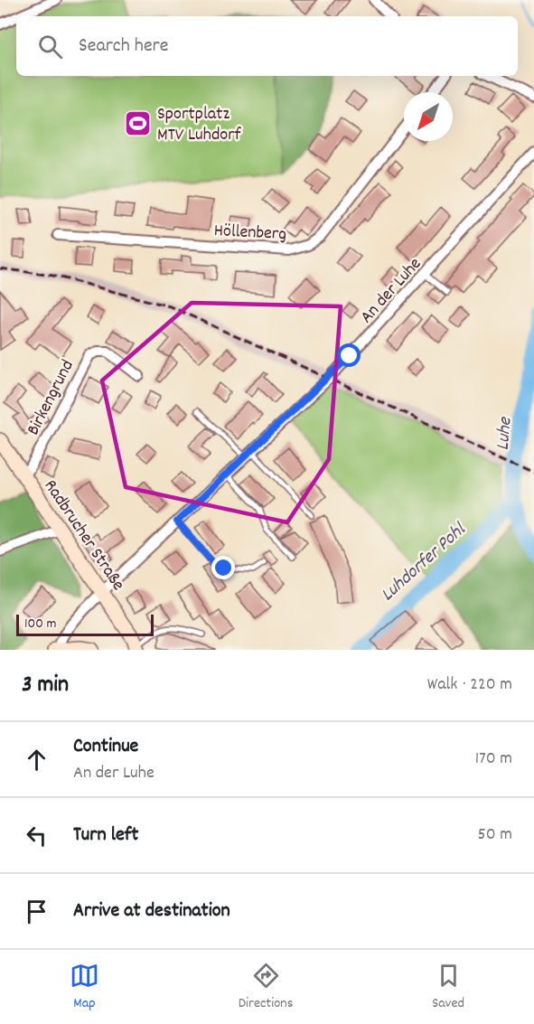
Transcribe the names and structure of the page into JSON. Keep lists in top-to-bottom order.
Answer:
{
  "streets": {
    "street": [
      "Höllenberg",
      "An der Luhe",
      "Birkengrund",
      "Radbrucher Straße"
    ]
  },
  "crossings": [
    ["An der Luhe", "Radbrucher Straße"],
    ["Birkengrund", "Radbrucher Straße"]
  ],
  "water": ["Luhe", "Luhdorfer Pohl"],
  "places": {
    "sports": ["Sportplatz MTV Luhdorf"]
  },
  "scale_bar": "100 m",
  "north": "bottom left",
  "page": {
    "search": "Search here",
    "scale": "100 m",
    "heading": ["3 min", "Walk · 220 m"],
    "list": [
      ["Continue", "An der Luhe", "170 m"],
      ["Turn left", "50 m"],
      "Arrive at destination"
    ],
    "nav": ["Map", "Directions", "Saved"]
  }
}
